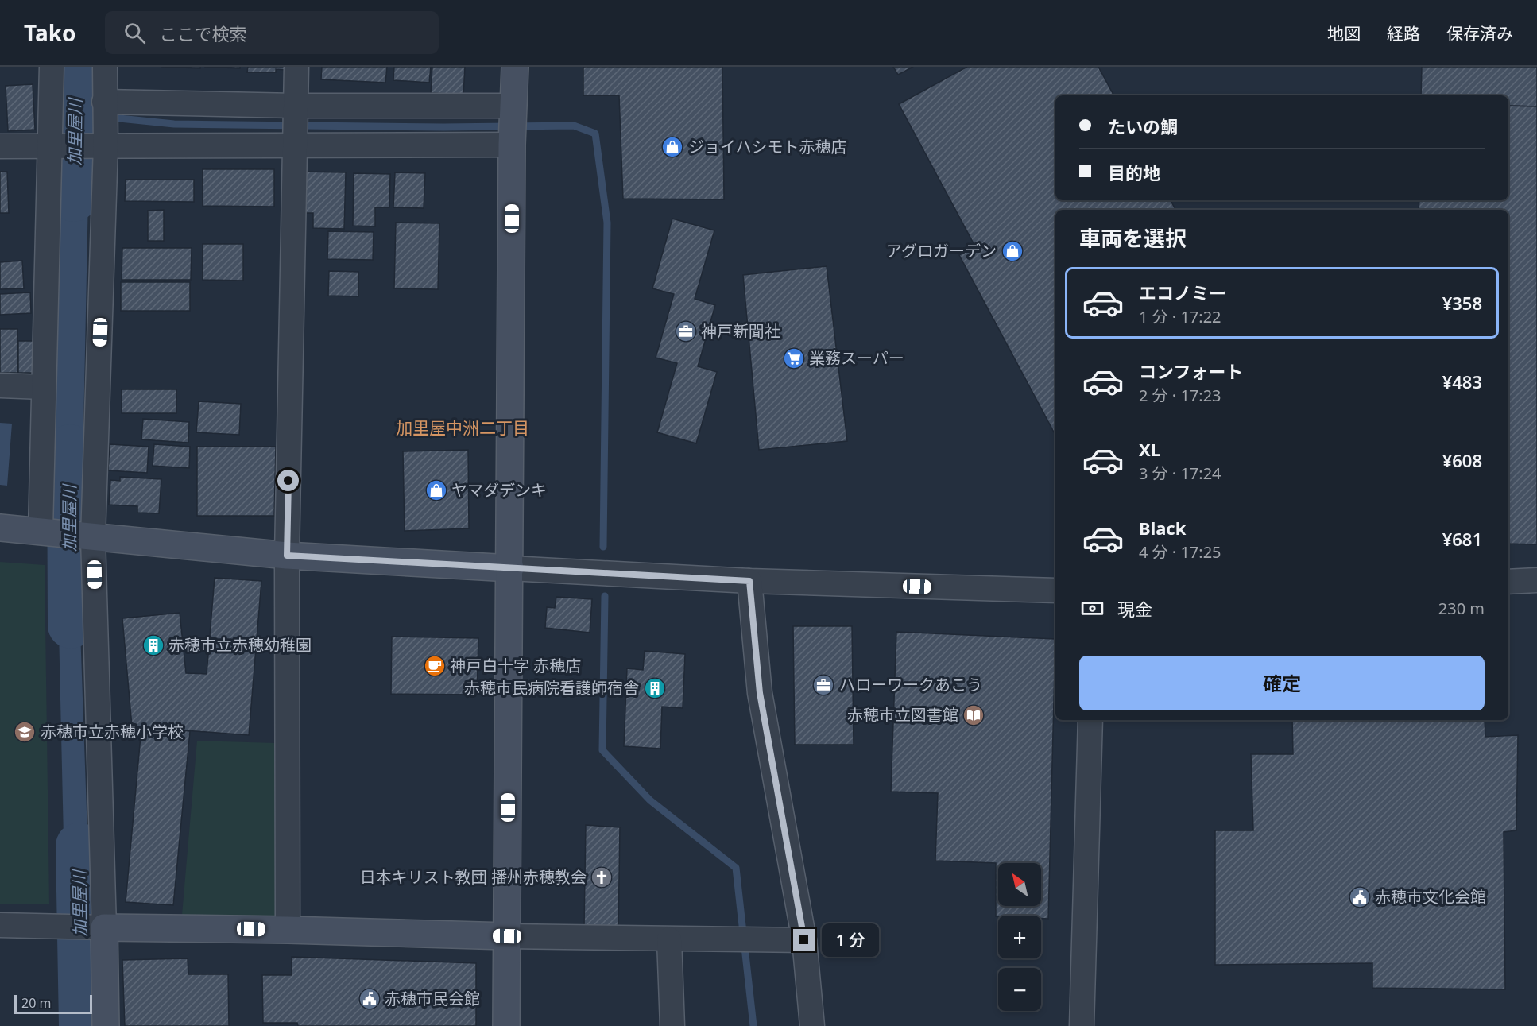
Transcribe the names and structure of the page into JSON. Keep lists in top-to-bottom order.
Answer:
{
  "districts": ["加里屋中洲二丁目"],
  "water": ["加里屋川"],
  "places": {
    "shop": ["ジョイハシモト赤穂店", "アグロガーデン", "ヤマダデンキ"],
    "office": ["神戸新聞社", "ハローワークあこう"],
    "supermarket": ["業務スーパー"],
    "building": ["赤穂市立赤穂幼稚園", "赤穂市民病院看護師宿舎"],
    "cafe": ["神戸白十字 赤穂店"],
    "library": ["赤穂市立図書館"],
    "school or university": ["赤穂市立赤穂小学校"],
    "church": ["日本キリスト教団 播州赤穂教会"],
    "public building": ["赤穂市文化会館", "赤穂市民会館"]
  },
  "scale_bar": "20 m",
  "north": "top left",
  "page": {
    "header": "Tako",
    "search": "ここで検索",
    "nav": ["地図", "経路", "保存済み"],
    "banner": ["たいの鯛", "目的地"],
    "heading": "車両を選択",
    "list": [
      {
        "name": "エコノミー",
        "note": "1 分 · 17:22",
        "value": "¥358"
      },
      {
        "name": "コンフォート",
        "note": "2 分 · 17:23",
        "value": "¥483"
      },
      {
        "name": "XL",
        "note": "3 分 · 17:24",
        "value": "¥608"
      },
      {
        "name": "Black",
        "note": "4 分 · 17:25",
        "value": "¥681"
      }
    ],
    "pay": ["現金", "230 m"],
    "buttons": "確定",
    "map_buttons": ["+", "−"],
    "bubble": "1 分",
    "scale": "20 m"
  }
}
